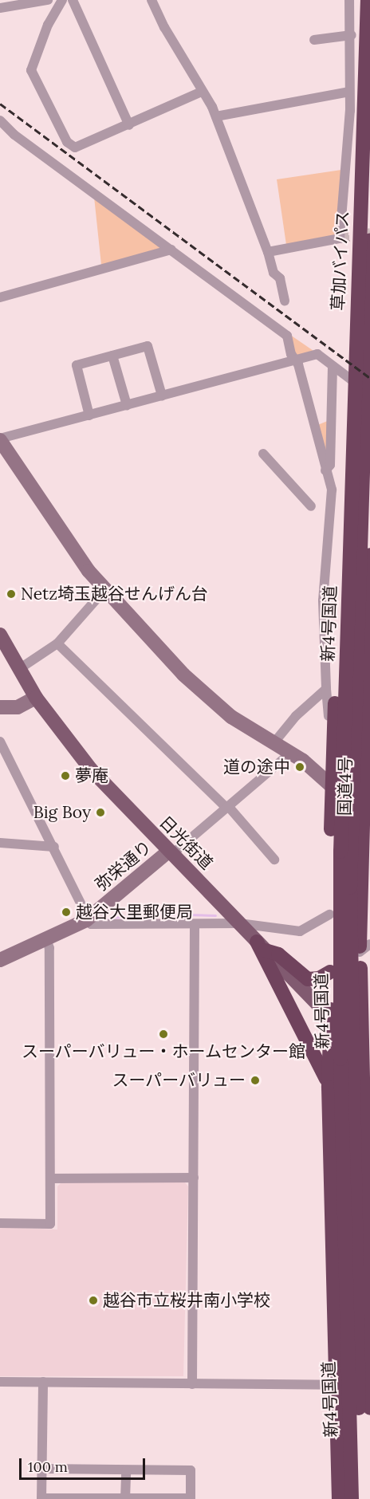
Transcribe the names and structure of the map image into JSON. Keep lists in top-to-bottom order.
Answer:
{
  "streets": {
    "highway": [
      "草加バイパス",
      "新4号国道",
      "国道4号",
      "日光街道"
    ],
    "street": ["弥栄通り"]
  },
  "crossings": [
    ["草加バイパス", "新4号国道"],
    ["草加バイパス", "国道4号"],
    ["新4号国道", "国道4号"],
    ["国道4号", "日光街道"],
    ["日光街道", "弥栄通り"]
  ],
  "places": [
    "Netz埼玉越谷せんげん台",
    "道の途中",
    "夢庵",
    "Big Boy",
    "越谷大里郵便局",
    "スーパーバリュー・ホームセンター館",
    "スーパーバリュー",
    "越谷市立桜井南小学校"
  ],
  "scale_bar": "100 m"
}
